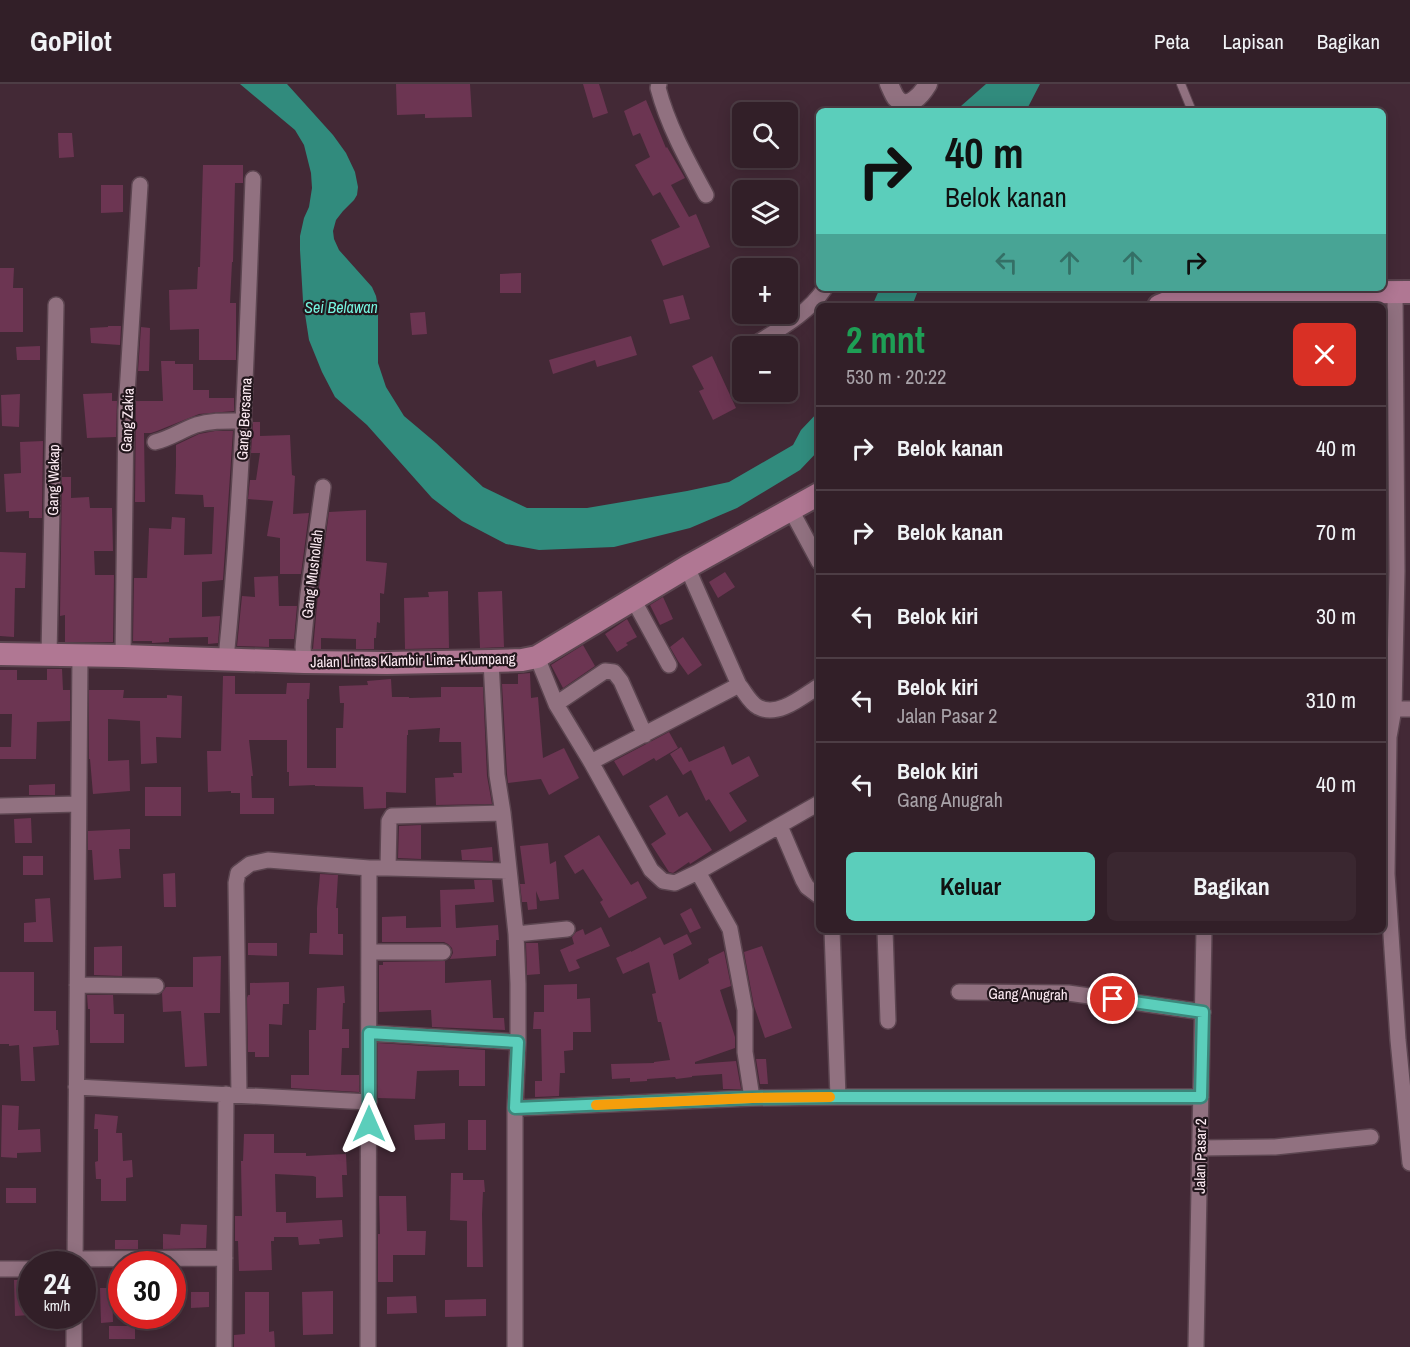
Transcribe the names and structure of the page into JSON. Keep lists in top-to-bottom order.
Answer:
{
  "streets": {
    "main road": ["Jalan Lintas Klambir Lima–Klumpang"],
    "street": [
      "Gang Bersama",
      "Gang Zakia",
      "Gang Wakap",
      "Gang Mushollah",
      "Gang Anugrah",
      "Jalan Pasar 2"
    ]
  },
  "crossings": [
    ["Gang Bersama", "Jalan Lintas Klambir Lima–Klumpang"],
    ["Gang Zakia", "Jalan Lintas Klambir Lima–Klumpang"],
    ["Gang Wakap", "Jalan Lintas Klambir Lima–Klumpang"],
    ["Gang Mushollah", "Jalan Lintas Klambir Lima–Klumpang"],
    ["Gang Anugrah", "Jalan Pasar 2"]
  ],
  "water": ["Sei Belawan"],
  "page": {
    "header": "GoPilot",
    "nav": ["Peta", "Lapisan", "Bagikan"],
    "map_buttons": ["+", "−"],
    "turn": ["40 m", "Belok kanan"],
    "heading": ["2 mnt", "530 m · 20:22"],
    "list": [
      {
        "name": "Belok kanan",
        "value": "40 m"
      },
      {
        "name": "Belok kanan",
        "value": "70 m"
      },
      {
        "name": "Belok kiri",
        "value": "30 m"
      },
      {
        "name": "Belok kiri",
        "note": "Jalan Pasar 2",
        "value": "310 m"
      },
      {
        "name": "Belok kiri",
        "note": "Gang Anugrah",
        "value": "40 m"
      }
    ],
    "buttons": ["Keluar", "Bagikan"],
    "speed": "24 km/h",
    "limit": "30"
  }
}
